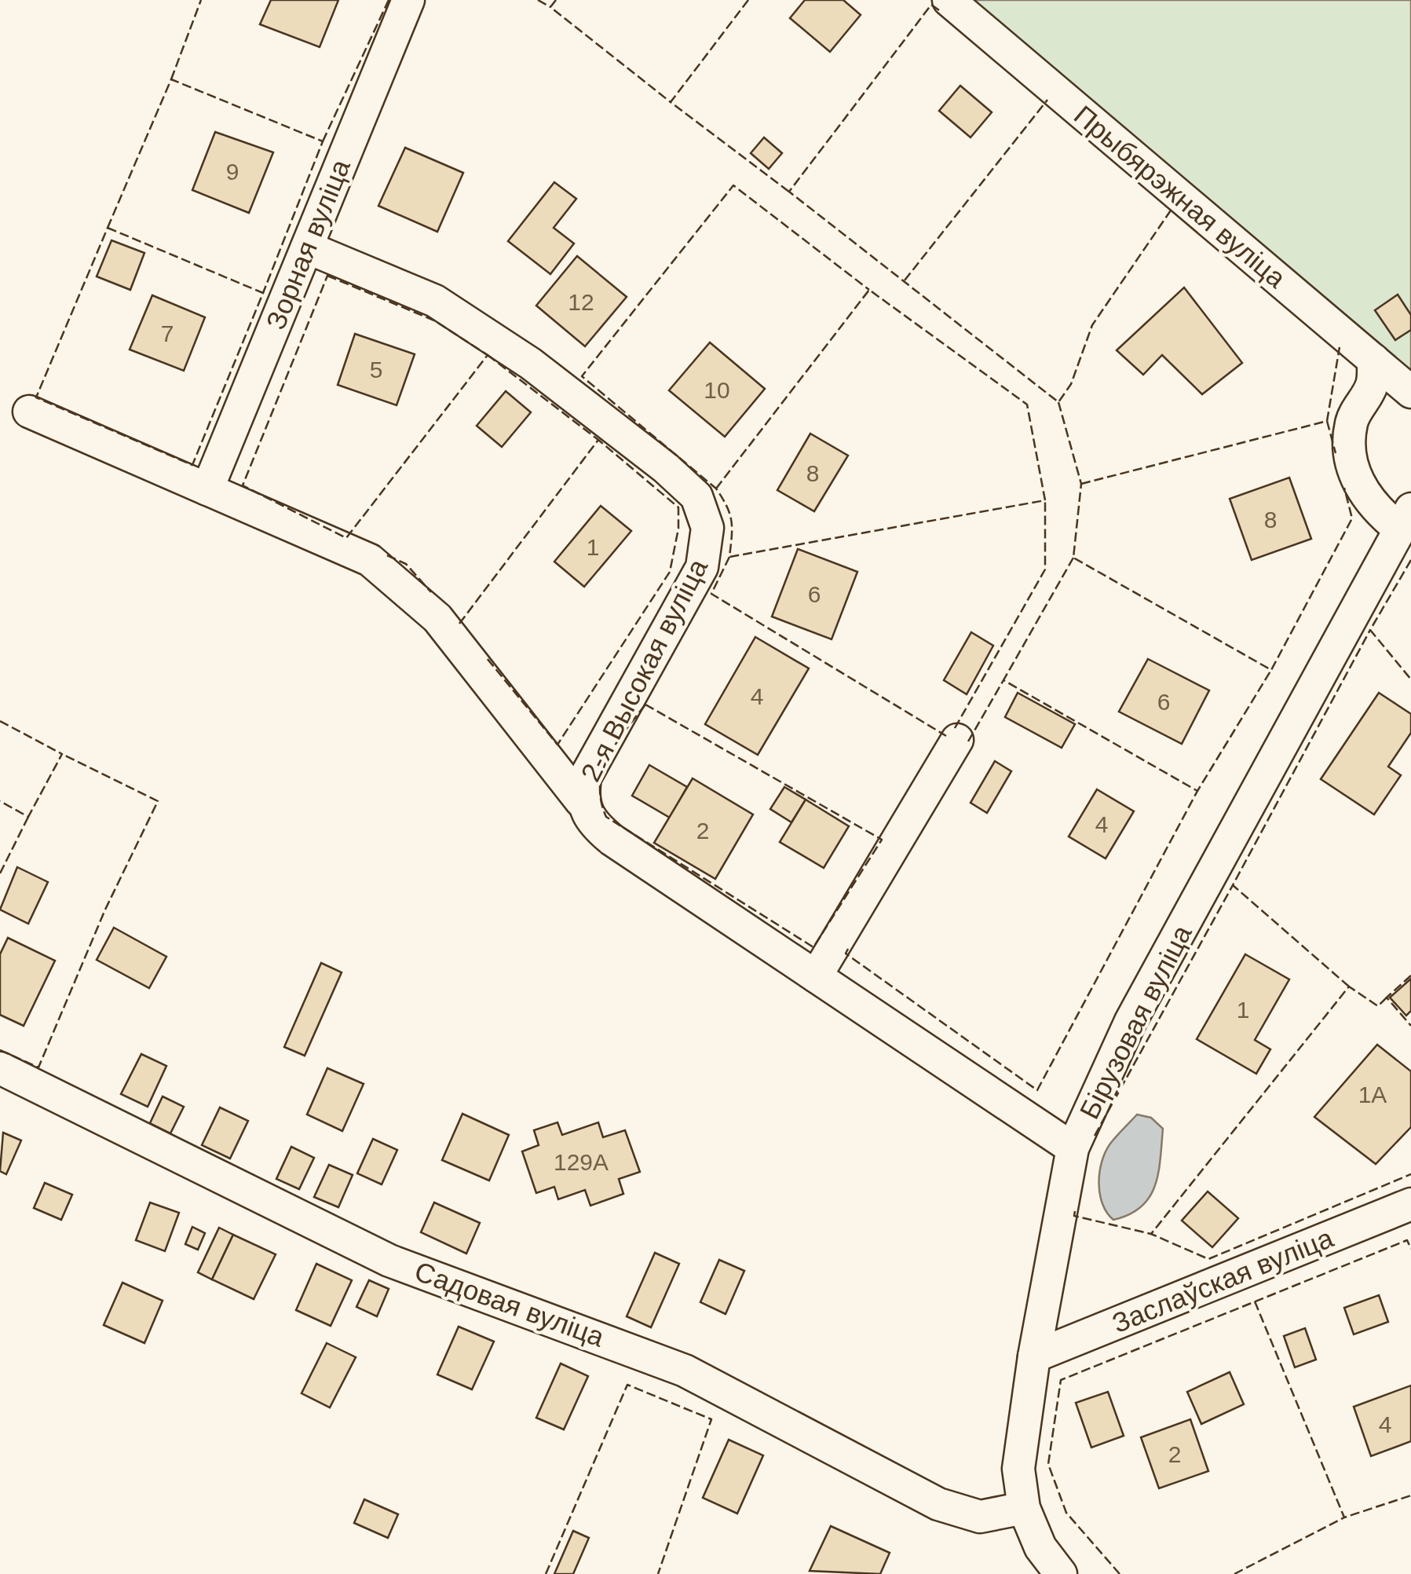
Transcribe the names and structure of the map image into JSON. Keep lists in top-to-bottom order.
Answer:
{
  "streets": {
    "street": [
      "Прыбярэжная вуліца",
      "Зорная вуліца",
      "2-я Высокая вуліца",
      "Бірузовая вуліца",
      "Заслаўская вуліца",
      "Садовая вуліца"
    ]
  },
  "crossings": [
    ["Зорная вуліца", "2-я Высокая вуліца"],
    ["2-я Высокая вуліца", "Бірузовая вуліца"],
    ["Бірузовая вуліца", "Заслаўская вуліца"],
    ["Бірузовая вуліца", "Садовая вуліца"]
  ],
  "house_numbers": [
    "9",
    "12",
    "7",
    "5",
    "10",
    "8",
    "8",
    "1",
    "6",
    "4",
    "6",
    "4",
    "2",
    "1",
    "1А",
    "129А",
    "4",
    "2"
  ]
}
